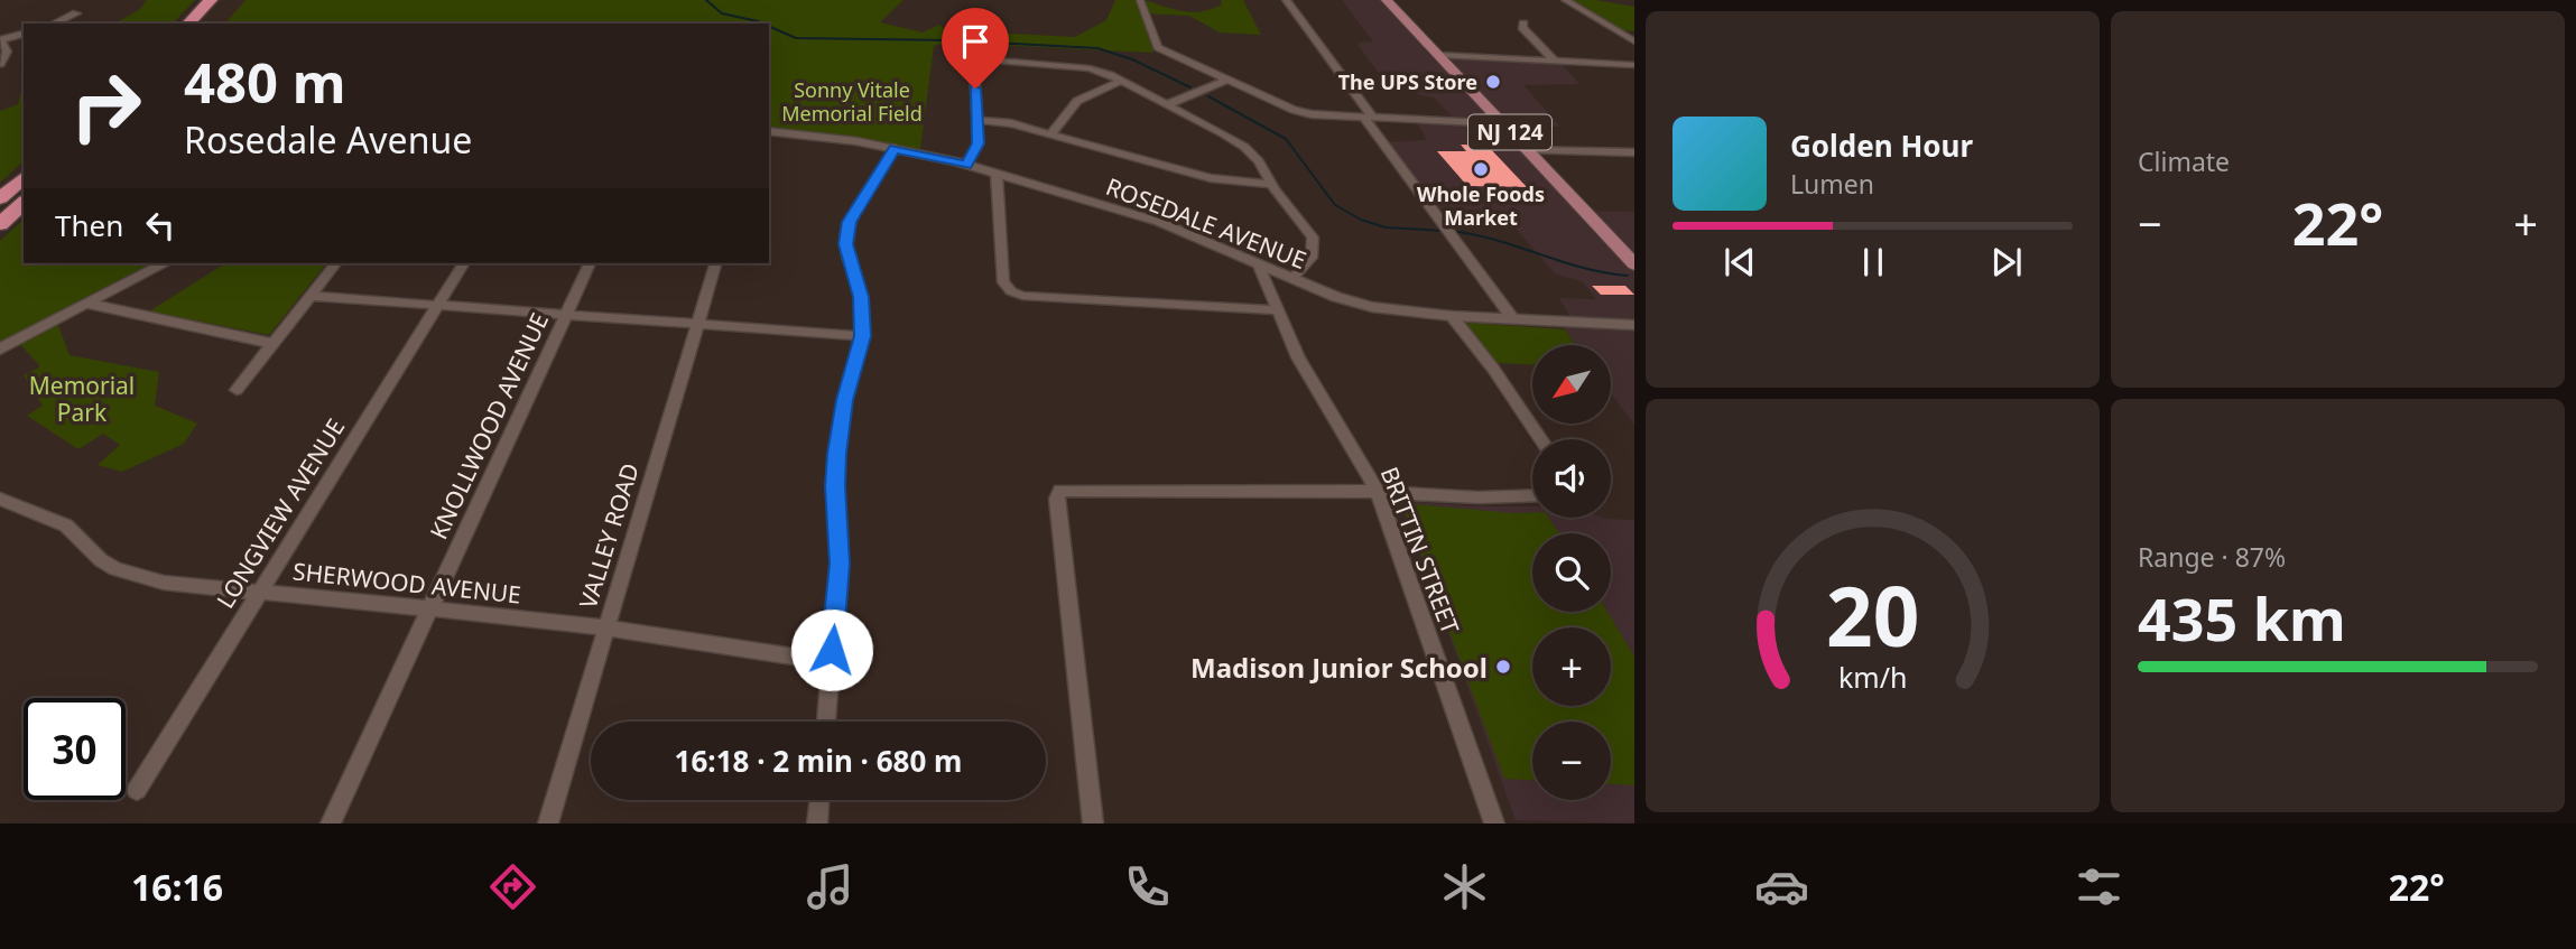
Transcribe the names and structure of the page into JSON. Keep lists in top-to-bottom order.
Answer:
{
  "streets": {
    "main road": ["NJ 124"],
    "street": [
      "ROSEDALE AVENUE",
      "KNOLLWOOD AVENUE",
      "LONGVIEW AVENUE",
      "VALLEY ROAD",
      "BRITTIN STREET",
      "SHERWOOD AVENUE"
    ]
  },
  "crossings": [
    ["ROSEDALE AVENUE", "BRITTIN STREET"],
    ["KNOLLWOOD AVENUE", "SHERWOOD AVENUE"],
    ["LONGVIEW AVENUE", "SHERWOOD AVENUE"],
    ["VALLEY ROAD", "SHERWOOD AVENUE"]
  ],
  "parks": ["Sonny Vitale Memorial Field", "Memorial Park"],
  "places": ["The UPS Store", "Whole Foods Market", "Madison Junior School"],
  "north": "bottom left",
  "page": {
    "tile": [
      "Climate",
      ["Range · 87%", "435 km"]
    ],
    "turn": ["480 m", "Rosedale Avenue"],
    "song": ["Golden Hour", "Lumen"],
    "then": "Then",
    "heat": ["−", "22°", "+"],
    "map_buttons": ["+", "−"],
    "limit": "30",
    "trip": "16:18 · 2 min · 680 m",
    "tabs": ["16:16", "22°"],
    "gauge": ["20", "km/h"]
  }
}
